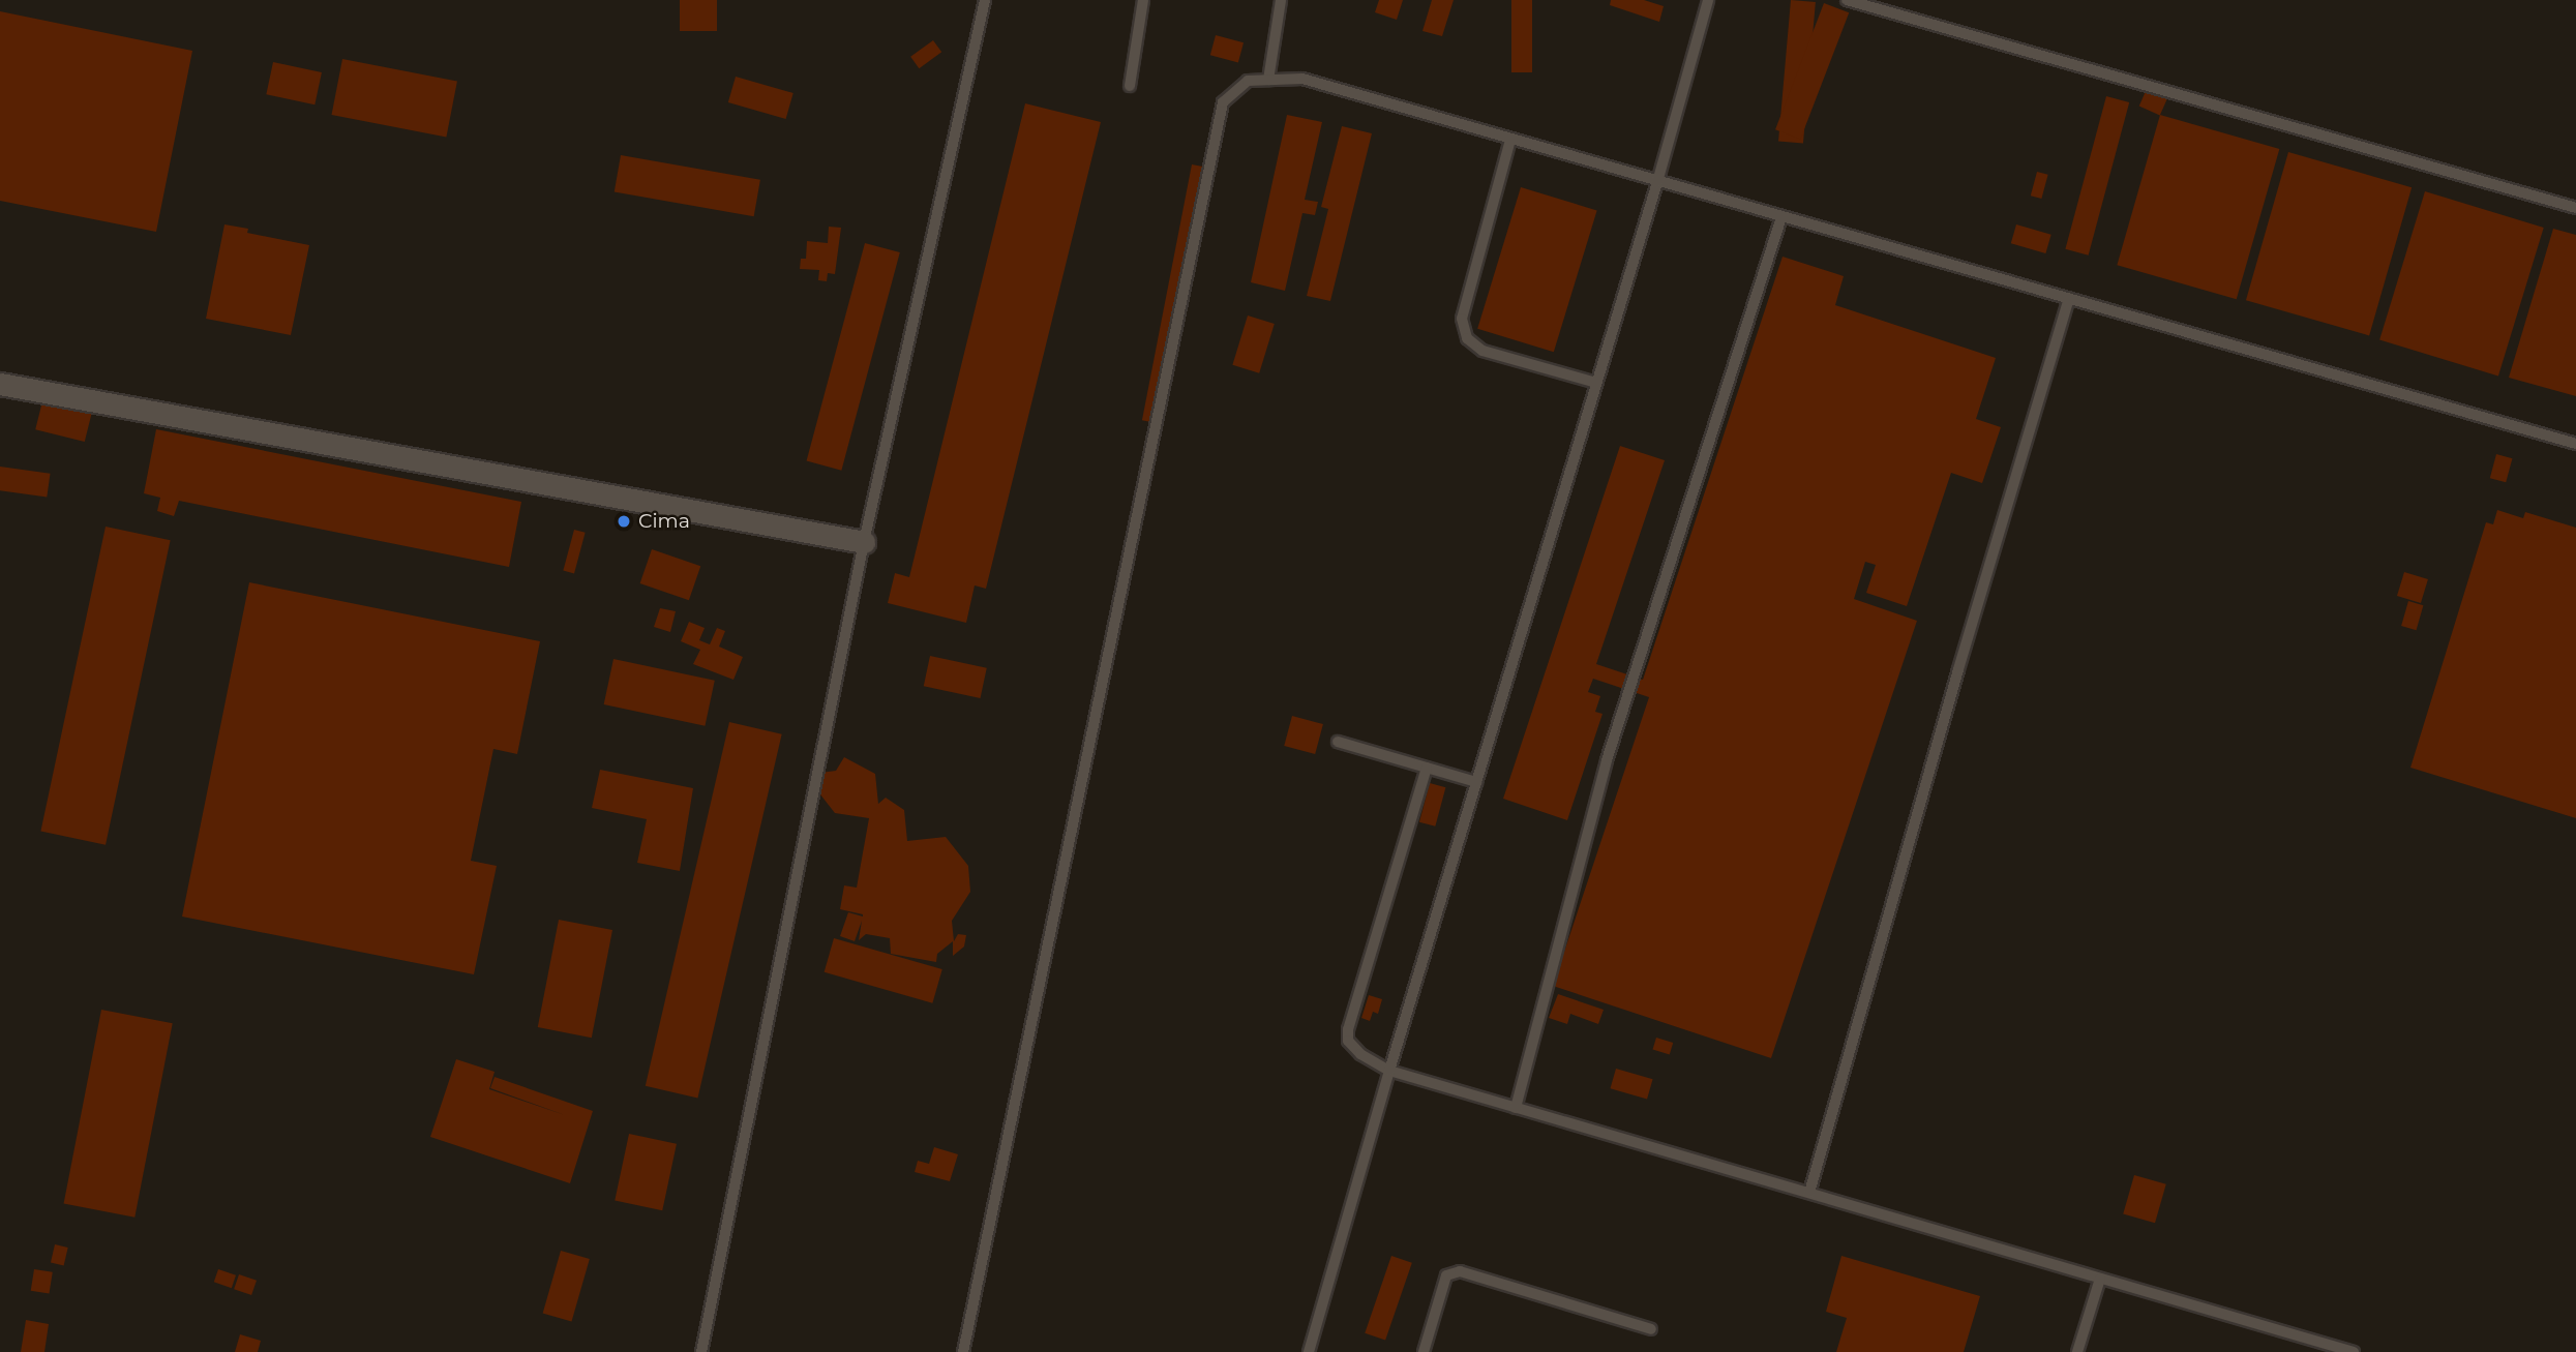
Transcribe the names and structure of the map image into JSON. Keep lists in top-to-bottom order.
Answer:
{
  "places": ["Cima"]
}
